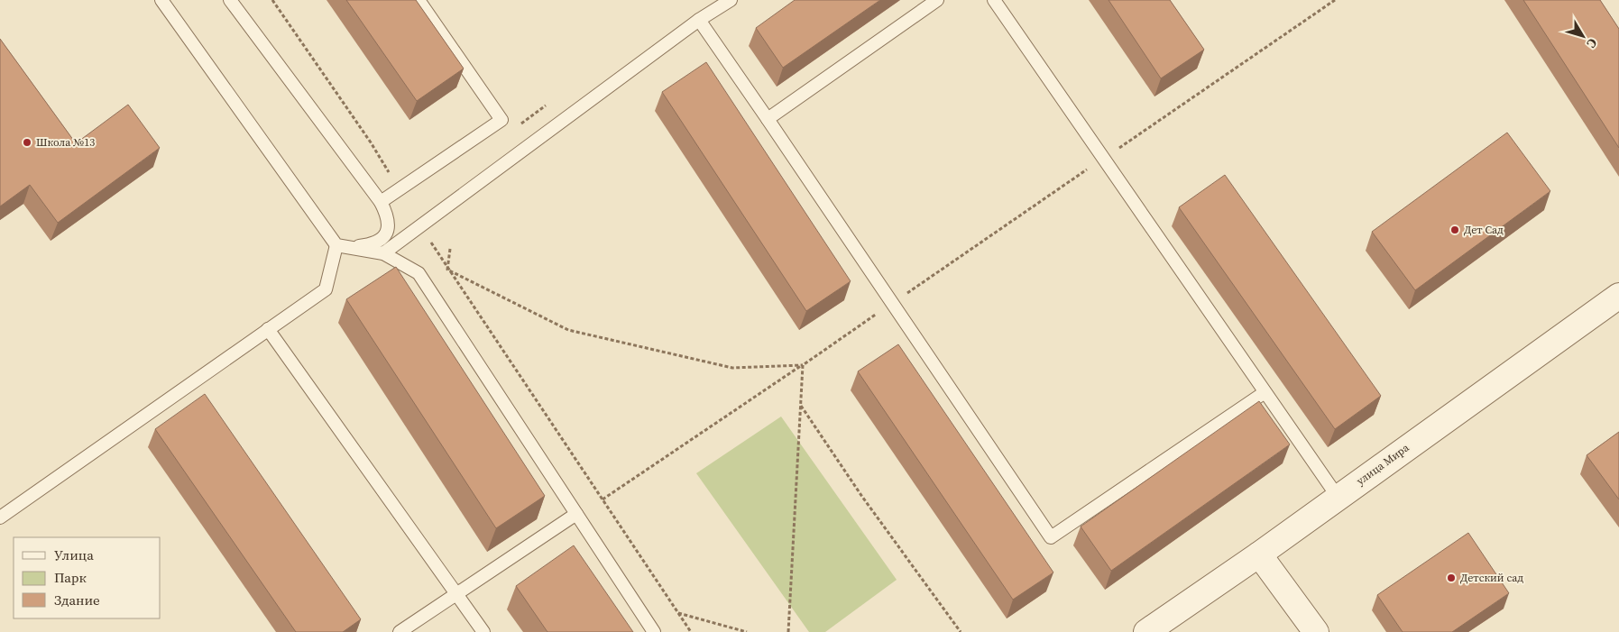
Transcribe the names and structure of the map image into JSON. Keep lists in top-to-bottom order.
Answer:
{
  "streets": {
    "street": ["улица Мира"]
  },
  "places": ["Школа №13", "Дет Сад", "Детский сад"],
  "legend": ["Улица", "Парк", "Здание"],
  "north": "bottom right"
}
